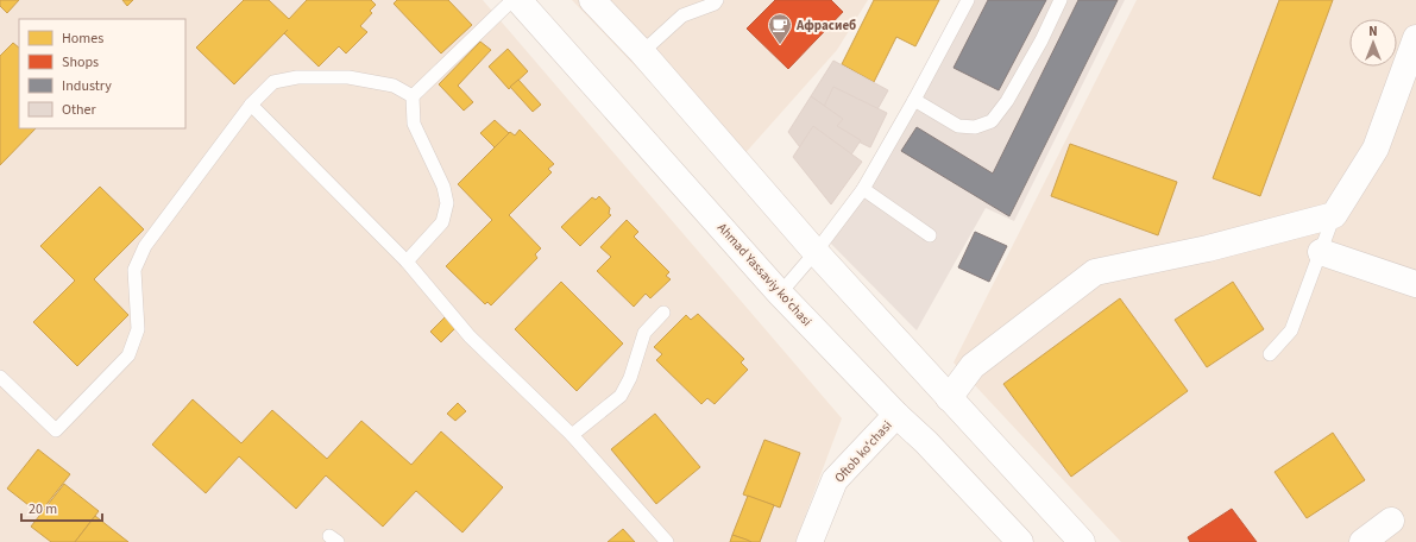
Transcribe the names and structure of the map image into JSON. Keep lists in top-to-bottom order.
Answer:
{
  "streets": {
    "main road": ["Ahmad Yassaviy ko'chasi", "Oftob koʻchasi"]
  },
  "crossings": [
    ["Ahmad Yassaviy ko'chasi", "Oftob koʻchasi"]
  ],
  "places": {
    "cafe": ["Афрасиеб"]
  },
  "legend": [
    "Homes",
    "Shops",
    "Industry",
    "Other"
  ],
  "scale_bar": "20 m",
  "north": "top"
}
